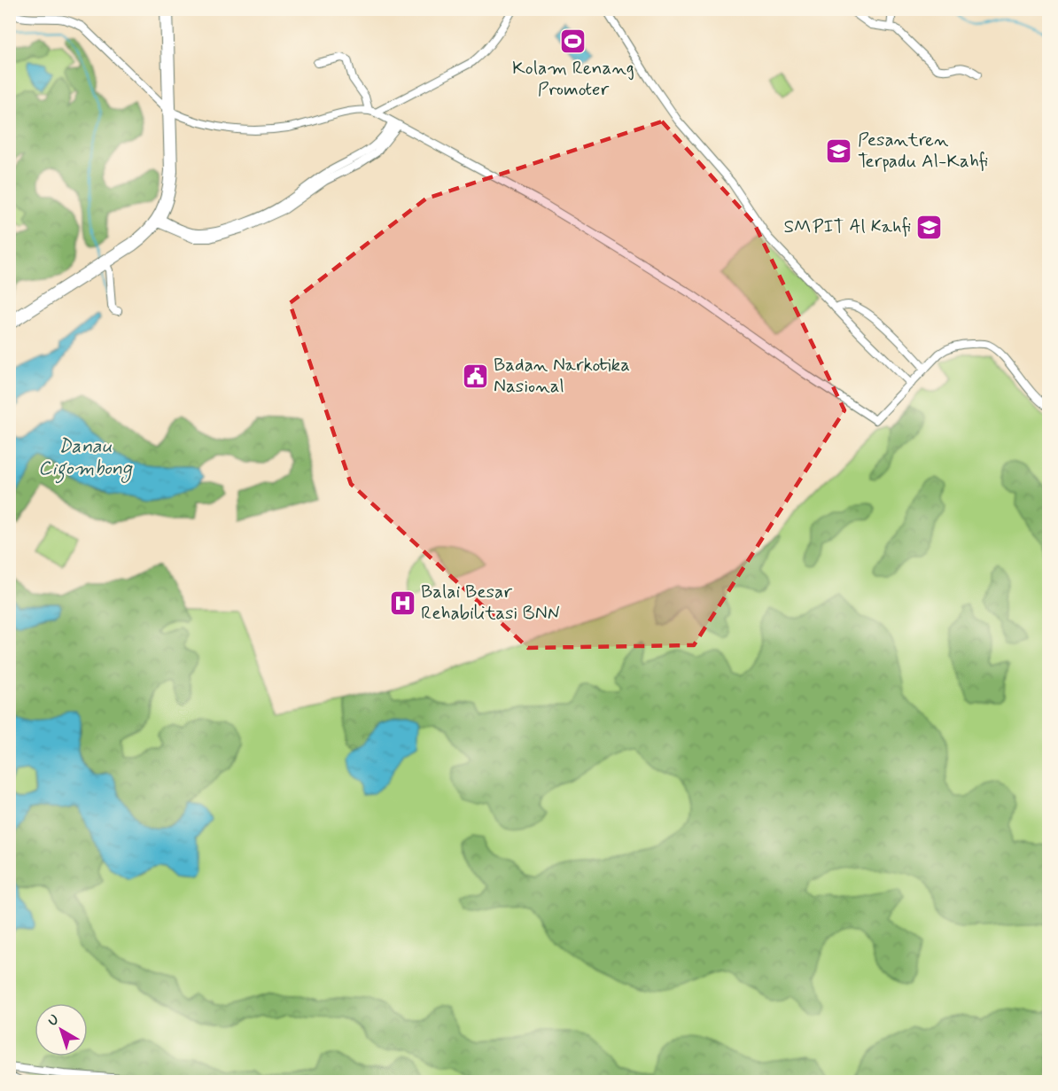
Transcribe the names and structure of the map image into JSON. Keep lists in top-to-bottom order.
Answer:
{
  "water": ["Danau Cigombong"],
  "places": {
    "sports": ["Kolam Renang Promoter"],
    "school or university": ["Pesantren Terpadu Al-Kahfi", "SMPIT Al Kahfi"],
    "public building": ["Badan Narkotika Nasional"],
    "hospital": ["Balai Besar Rehabilitasi BNN"]
  },
  "north": "top left"
}
